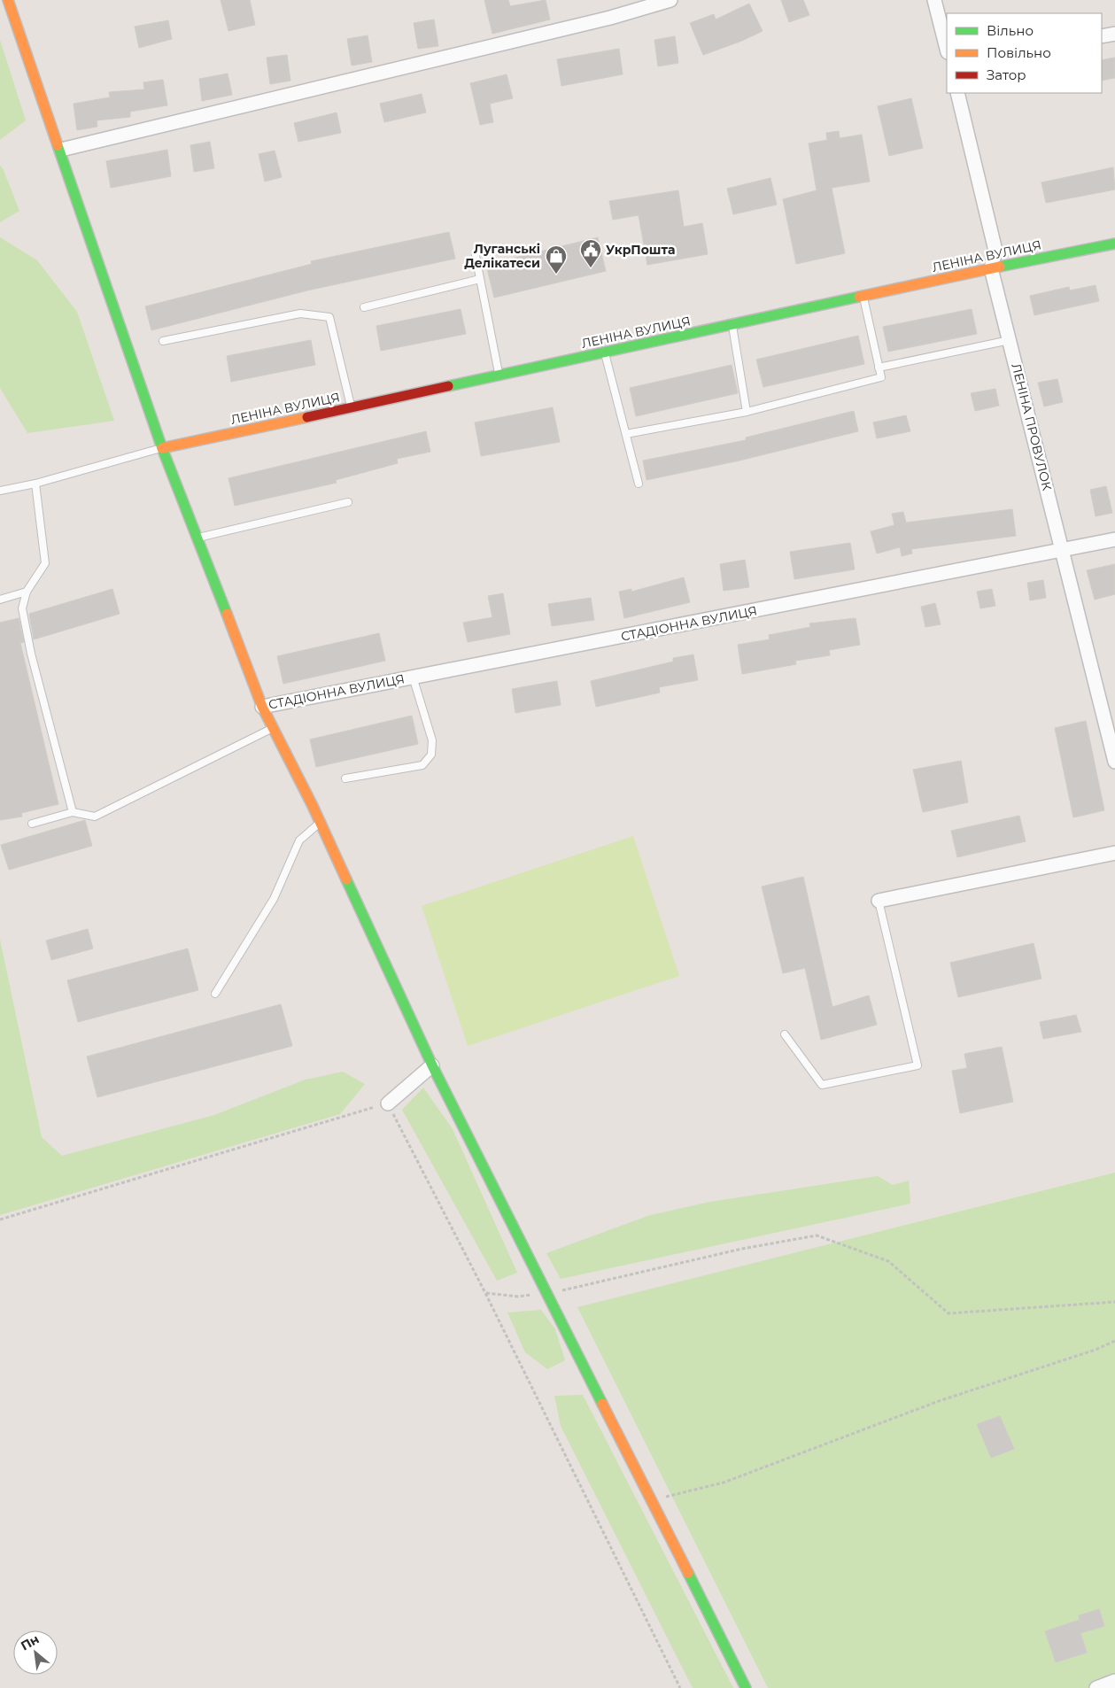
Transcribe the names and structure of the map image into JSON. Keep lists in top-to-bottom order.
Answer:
{
  "streets": {
    "street": ["ЛЕНІНА ВУЛИЦЯ", "ЛЕНІНА ПРОВУЛОК", "СТАДІОННА ВУЛИЦЯ"]
  },
  "crossings": [
    ["ЛЕНІНА ВУЛИЦЯ", "ЛЕНІНА ПРОВУЛОК"],
    ["ЛЕНІНА ПРОВУЛОК", "СТАДІОННА ВУЛИЦЯ"]
  ],
  "places": {
    "public building": ["УкрПошта"],
    "shop": ["Луганські Делікатеси"]
  },
  "legend": ["Вільно", "Повільно", "Затор"],
  "north": "top left"
}
